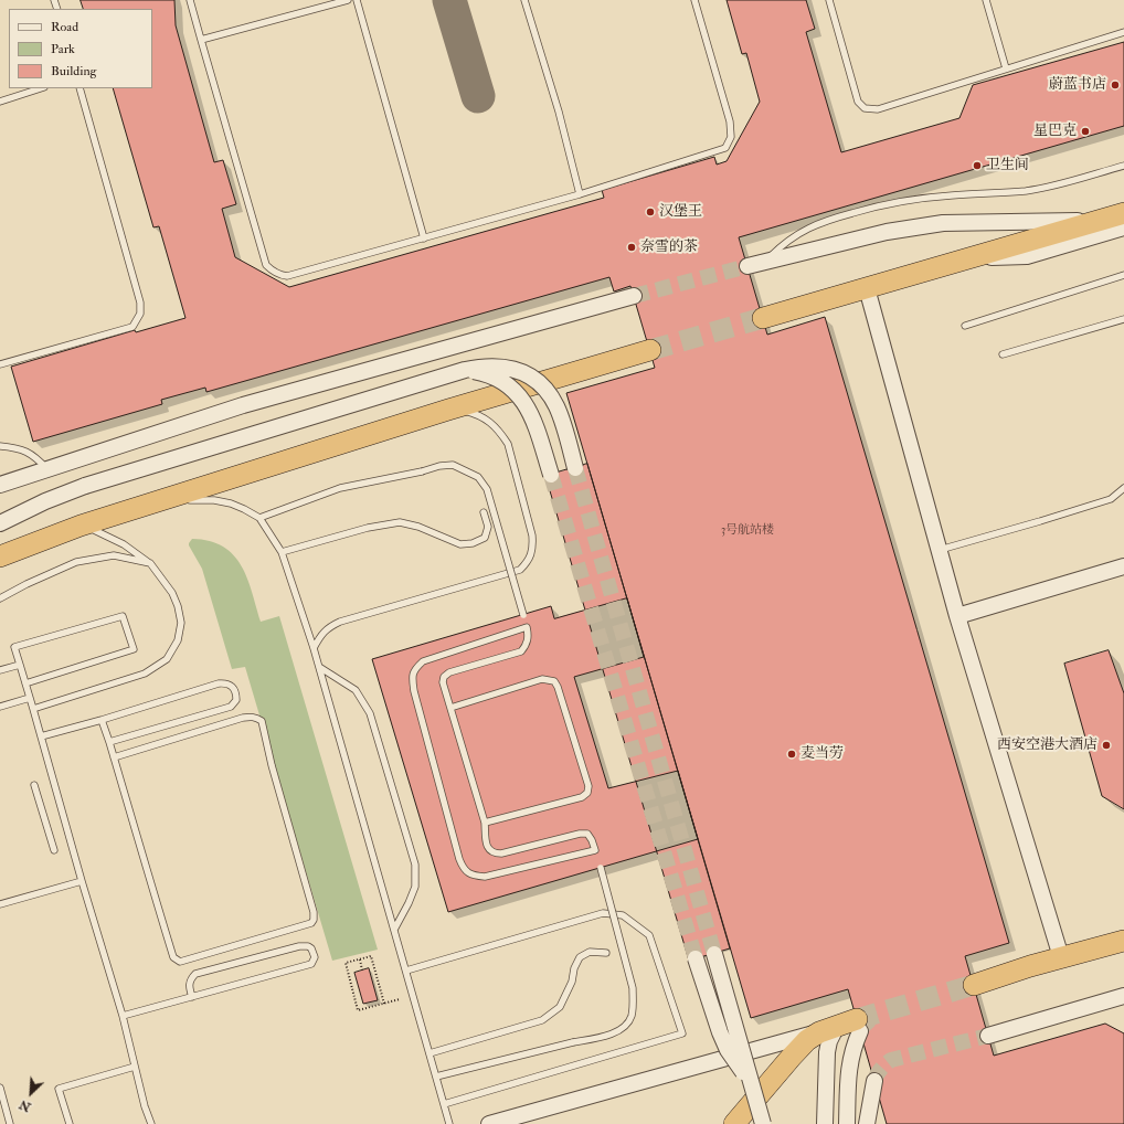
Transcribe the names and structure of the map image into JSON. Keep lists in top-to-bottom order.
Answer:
{
  "places": [
    "蔚蓝书店",
    "星巴克",
    "卫生间",
    "汉堡王",
    "奈雪的茶",
    "西安空港大酒店",
    "麦当劳"
  ],
  "house_numbers": ["3号航站楼"],
  "legend": ["Road", "Park", "Building"],
  "north": "bottom left"
}
